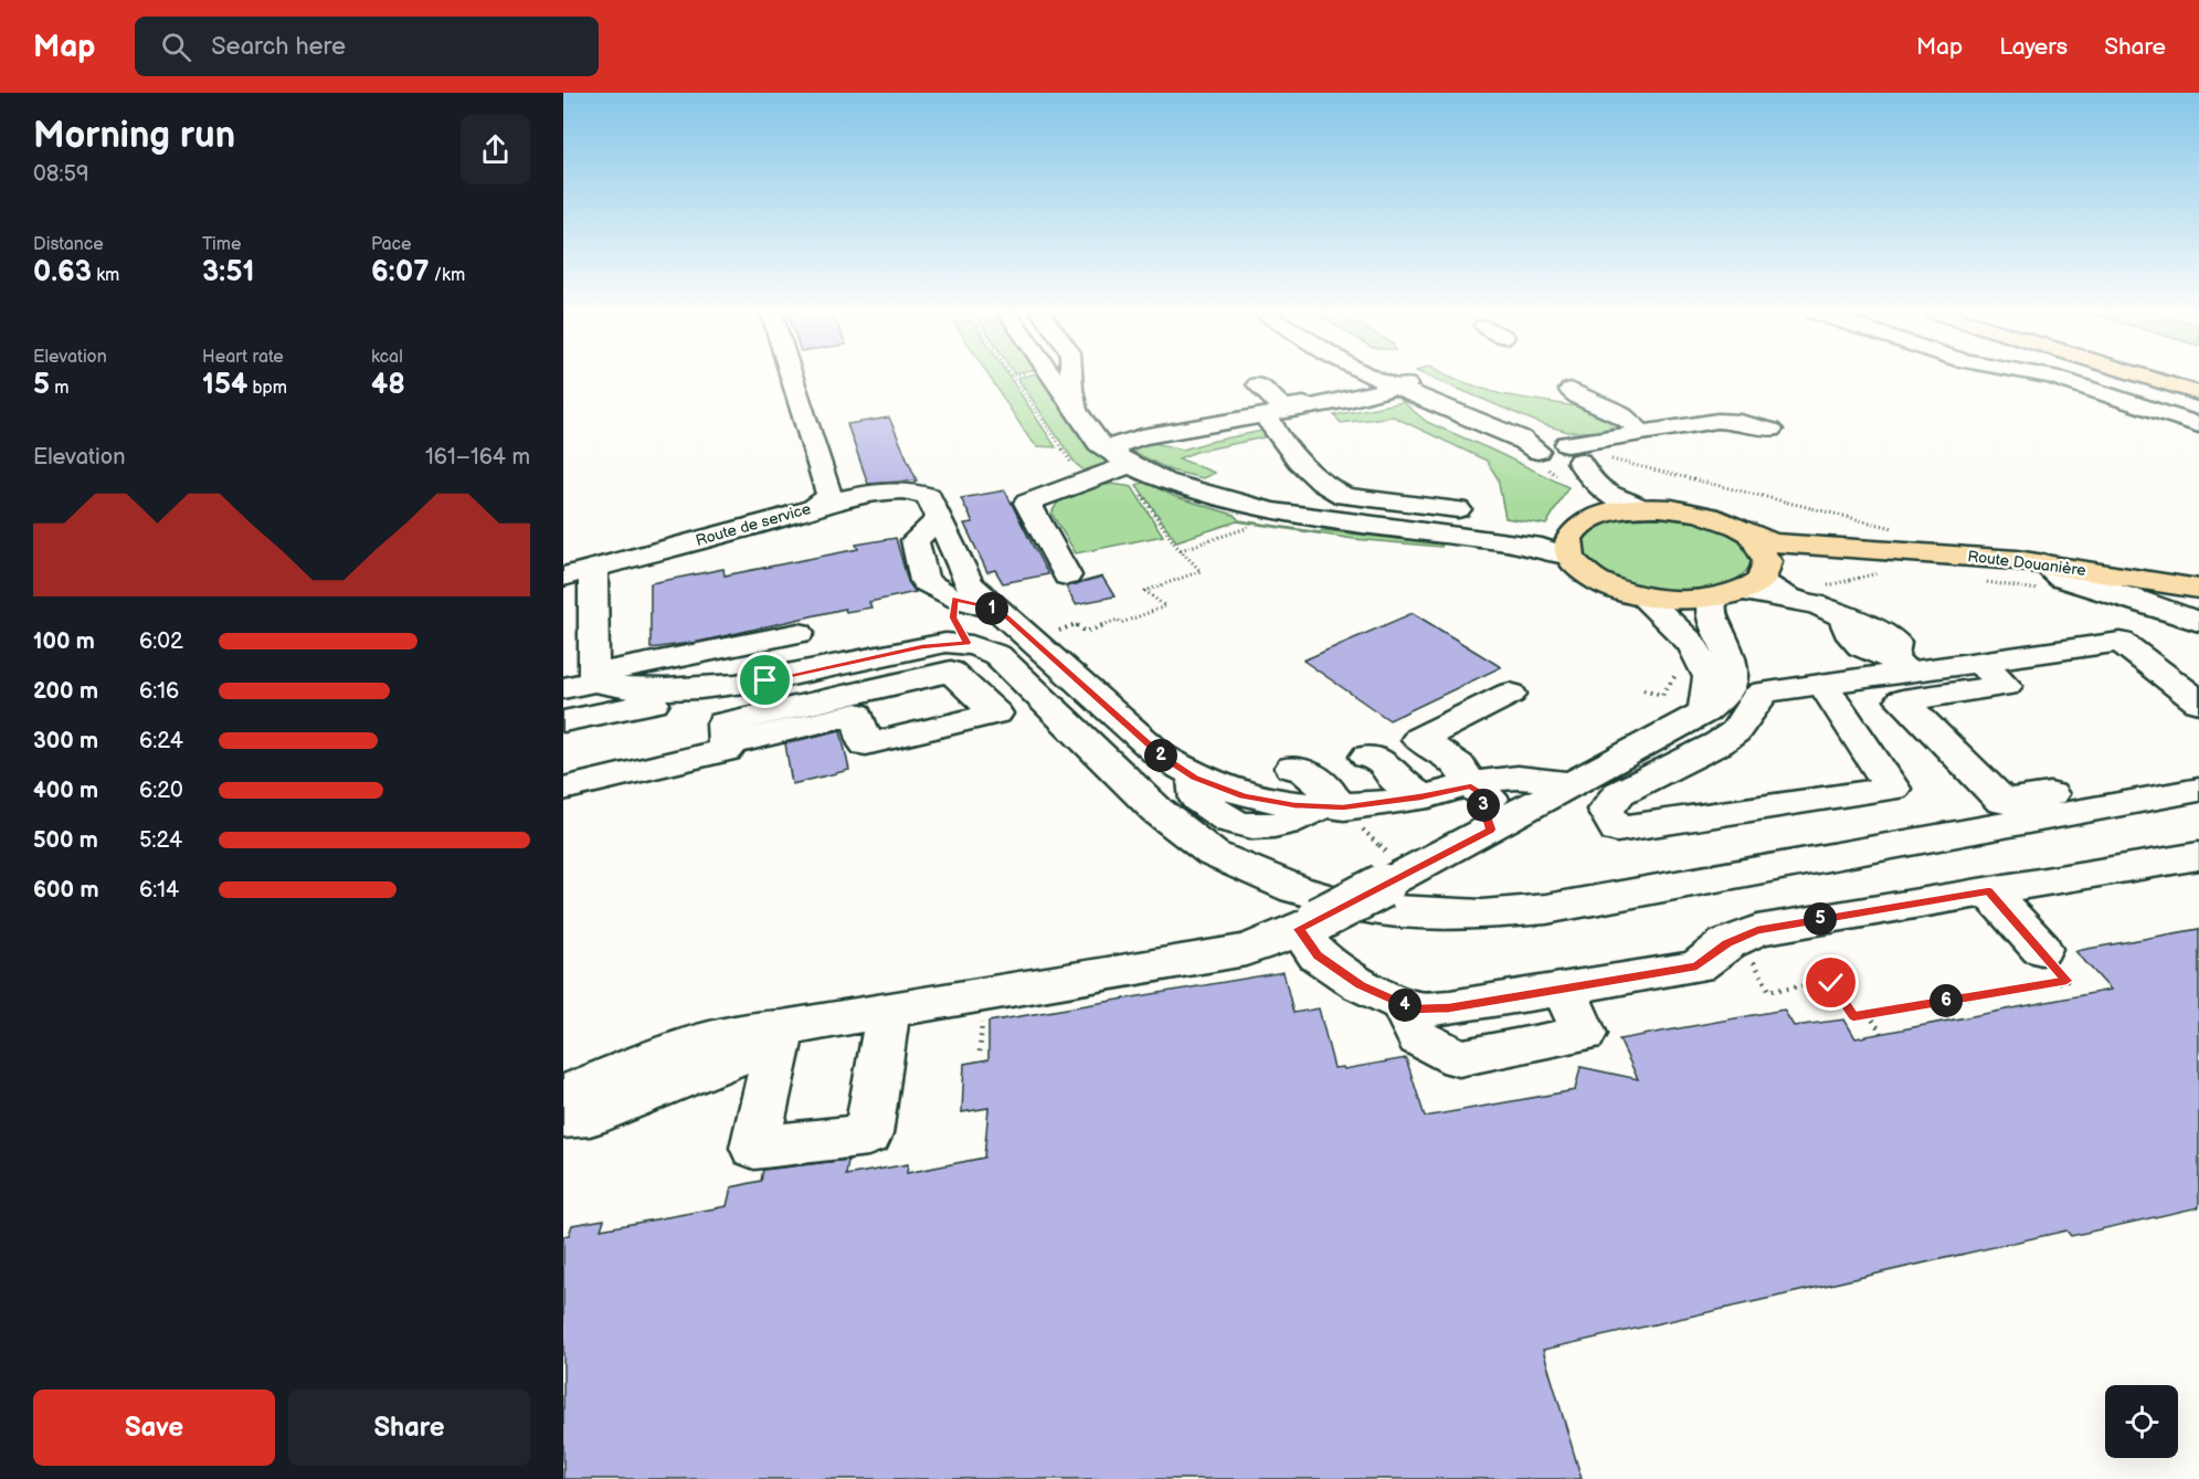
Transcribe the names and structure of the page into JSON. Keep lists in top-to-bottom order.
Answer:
{
  "streets": {
    "main road": ["Route Douanière"],
    "street": ["Route de service"]
  },
  "page": {
    "header": "Map",
    "search": "Search here",
    "nav": ["Map", "Layers", "Share"],
    "heading": ["Morning run", "08:59"],
    "stats": [
      ["Distance", "0.63 km"],
      ["Time", "3:51"],
      ["Pace", "6:07 /km"],
      ["Elevation", "5 m"],
      ["Heart rate", "154 bpm"],
      ["kcal", "48"]
    ],
    "chart": ["Elevation", "161–164 m"],
    "pins": [
      "1",
      "2",
      "3",
      "5",
      "6",
      "4"
    ],
    "list": [
      {
        "name": "100 m",
        "note": "6:02"
      },
      {
        "name": "200 m",
        "note": "6:16"
      },
      {
        "name": "300 m",
        "note": "6:24"
      },
      {
        "name": "400 m",
        "note": "6:20"
      },
      {
        "name": "500 m",
        "note": "5:24"
      },
      {
        "name": "600 m",
        "note": "6:14"
      }
    ],
    "buttons": ["Save", "Share"]
  }
}
